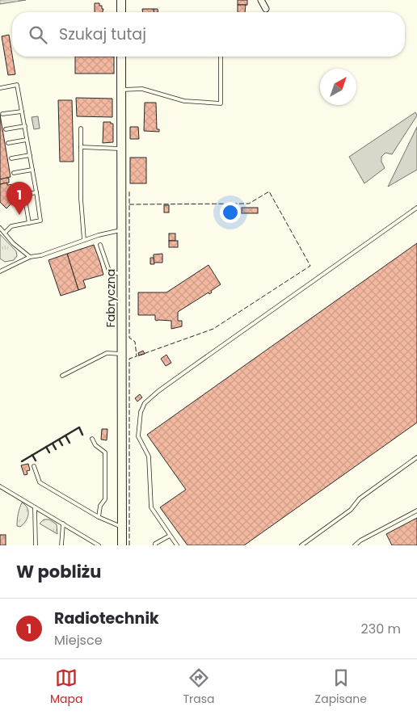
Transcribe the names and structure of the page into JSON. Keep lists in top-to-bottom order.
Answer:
{
  "streets": {
    "main road": ["Fabryczna"]
  },
  "north": "top right",
  "page": {
    "search": "Szukaj tutaj",
    "pins": "1",
    "heading": "W pobliżu",
    "list": [
      {
        "mark": "1",
        "name": "Radiotechnik",
        "note": "Miejsce",
        "value": "230 m"
      }
    ],
    "nav": ["Mapa", "Trasa", "Zapisane"]
  }
}
